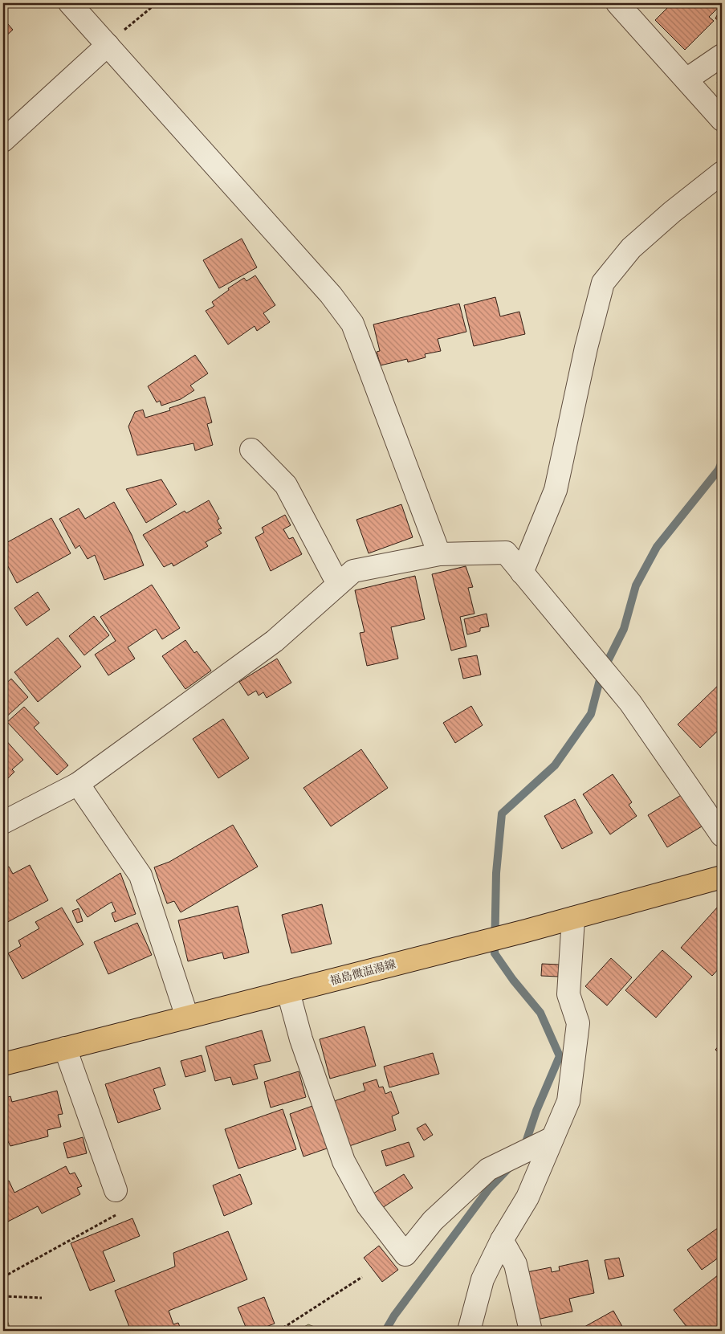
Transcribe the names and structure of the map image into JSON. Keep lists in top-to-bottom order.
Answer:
{
  "streets": {
    "main road": ["福島微温湯線"]
  }
}
